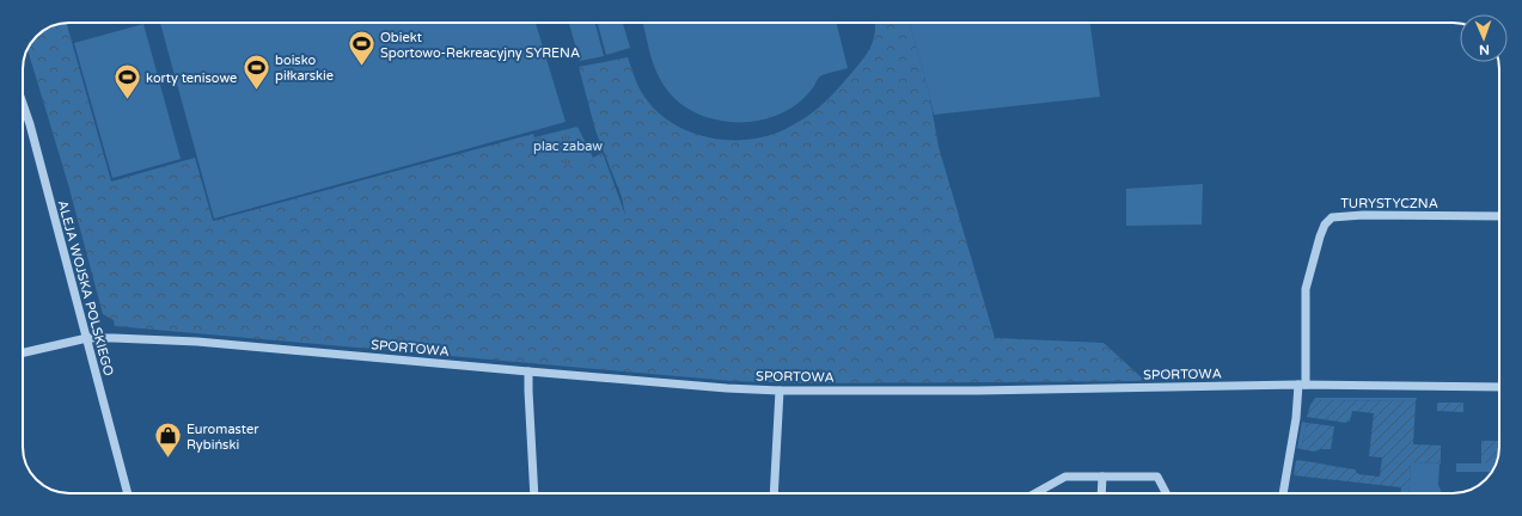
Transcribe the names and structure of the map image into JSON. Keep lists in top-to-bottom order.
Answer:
{
  "streets": {
    "street": ["TURYSTYCZNA", "ALEJA WOJSKA POLSKIEGO", "SPORTOWA"]
  },
  "crossings": [
    ["TURYSTYCZNA", "SPORTOWA"],
    ["ALEJA WOJSKA POLSKIEGO", "SPORTOWA"]
  ],
  "parks": ["plac zabaw"],
  "places": {
    "sports": ["Obiekt Sportowo-Rekreacyjny SYRENA", "boisko piłkarskie", "korty tenisowe"],
    "shop": ["Euromaster Rybiński"]
  },
  "north": "bottom"
}
